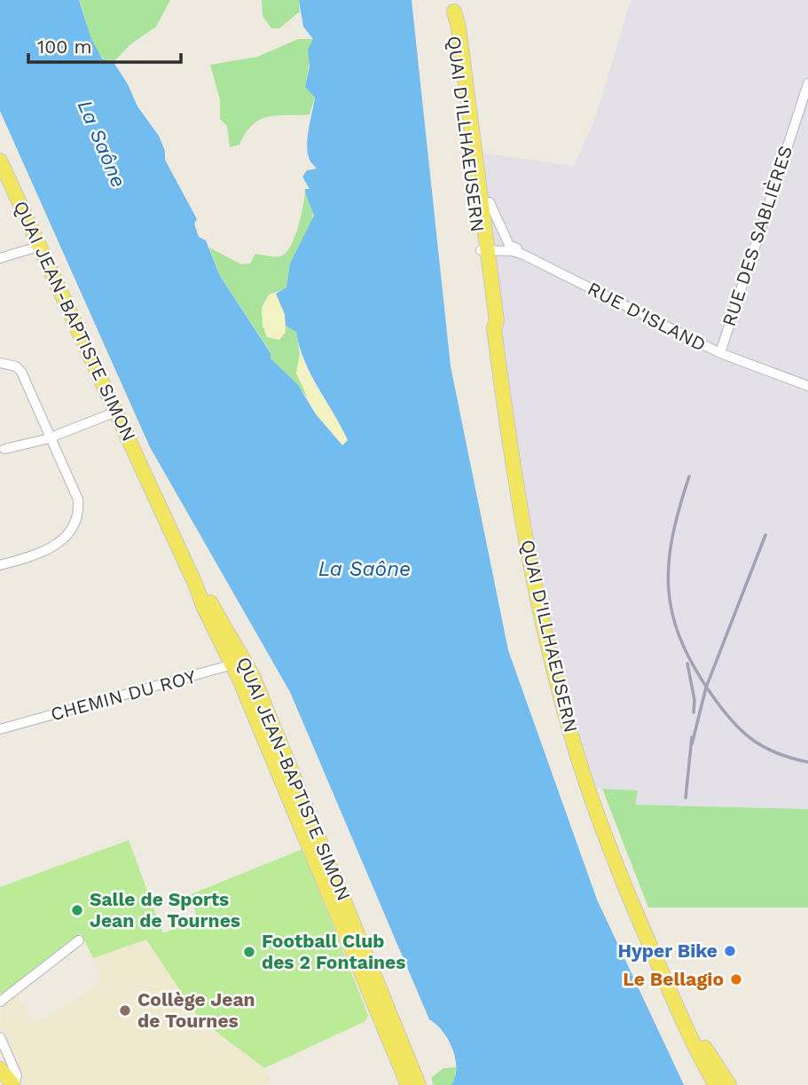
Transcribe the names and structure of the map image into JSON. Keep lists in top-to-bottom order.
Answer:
{
  "streets": {
    "main road": ["QUAI D'ILLHAEUSERN", "QUAI JEAN-BAPTISTE SIMON"],
    "street": ["RUE DES SABLIÈRES", "RUE D'ISLAND", "CHEMIN DU ROY"]
  },
  "crossings": [
    ["QUAI D'ILLHAEUSERN", "RUE D'ISLAND"],
    ["RUE DES SABLIÈRES", "RUE D'ISLAND"],
    ["QUAI JEAN-BAPTISTE SIMON", "CHEMIN DU ROY"]
  ],
  "water": ["La Saône"],
  "places": [
    "Salle de Sports Jean de Tournes",
    "Hyper Bike",
    "Football Club des 2 Fontaines",
    "Le Bellagio",
    "Collège Jean de Tournes"
  ],
  "scale_bar": "100 m"
}
